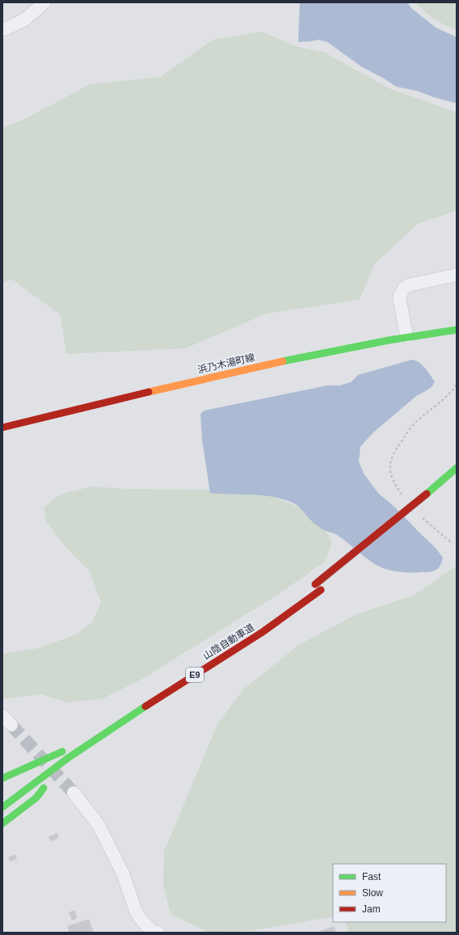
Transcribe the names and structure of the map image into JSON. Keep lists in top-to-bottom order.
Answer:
{
  "streets": {
    "main road": ["浜乃木湯町線", "山陰自動車道", "E9"]
  },
  "crossings": [
    ["山陰自動車道", "E9"]
  ],
  "legend": ["Fast", "Slow", "Jam"]
}
